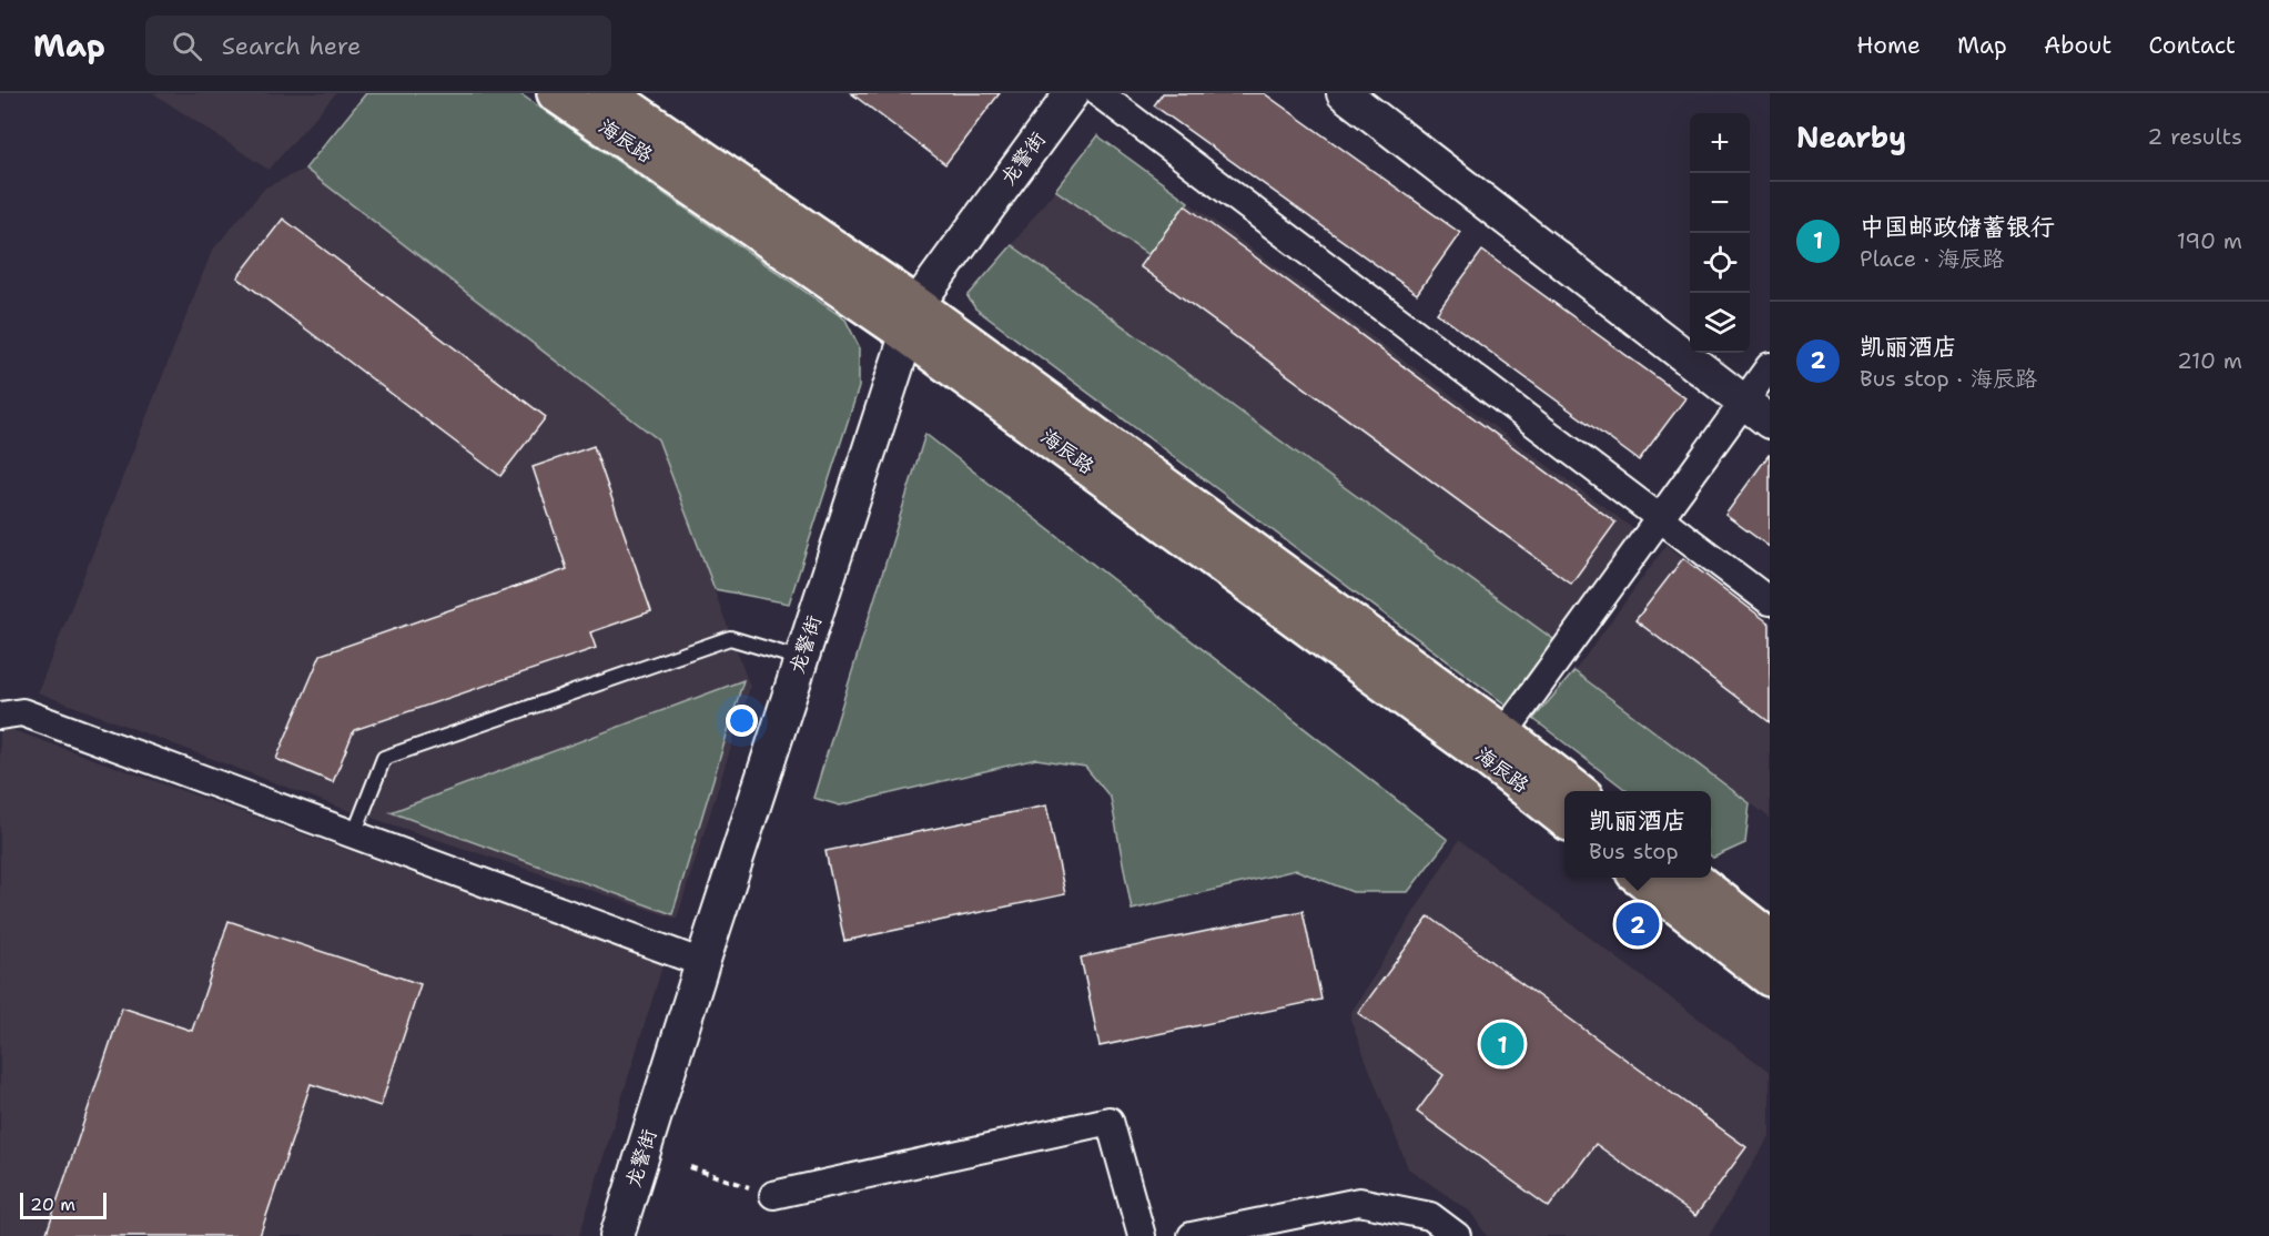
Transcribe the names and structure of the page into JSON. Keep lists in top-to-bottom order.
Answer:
{
  "streets": {
    "main road": ["海辰路"],
    "street": ["龙警街"]
  },
  "crossings": [
    ["海辰路", "龙警街"]
  ],
  "scale_bar": "20 m",
  "page": {
    "header": "Map",
    "search": "Search here",
    "nav": [
      "Home",
      "Map",
      "About",
      "Contact"
    ],
    "heading": ["Nearby", "2 results"],
    "map_buttons": ["+", "−"],
    "list": [
      {
        "mark": "1",
        "name": "中国邮政储蓄银行",
        "note": "Place · 海辰路",
        "value": "190 m"
      },
      {
        "mark": "2",
        "name": "凯丽酒店",
        "note": "Bus stop · 海辰路",
        "value": "210 m"
      }
    ],
    "popup": ["凯丽酒店", "Bus stop"],
    "pins": ["2", "1"],
    "scale": "20 m"
  }
}
